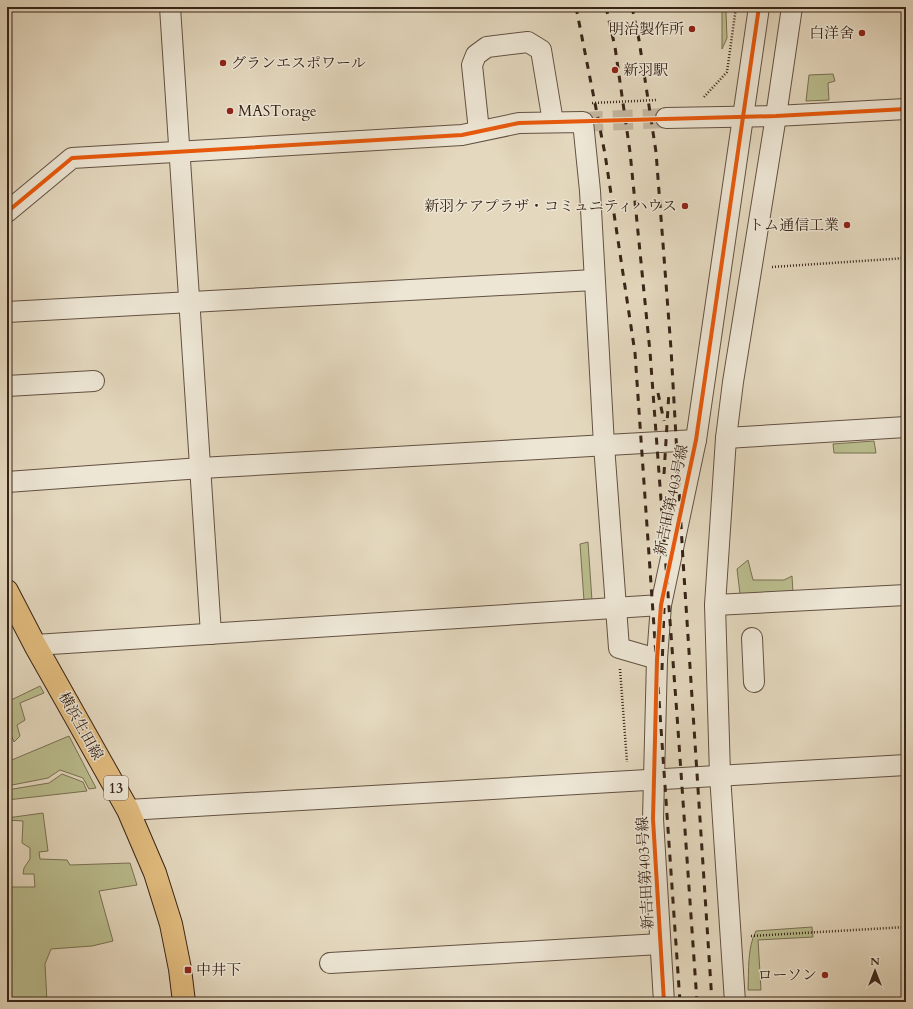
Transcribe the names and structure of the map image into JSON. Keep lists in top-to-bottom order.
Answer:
{
  "streets": {
    "main road": ["横浜生田線", "13"],
    "street": ["新吉田第403号線"]
  },
  "places": {
    "other": [
      "明治製作所",
      "白洋舍",
      "グランエスポワール",
      "新羽駅",
      "MASTorage",
      "新羽ケアプラザ・コミュニティハウス",
      "トム通信工業",
      "ローソン"
    ],
    "transit": ["中井下"]
  },
  "north": "top"
}
